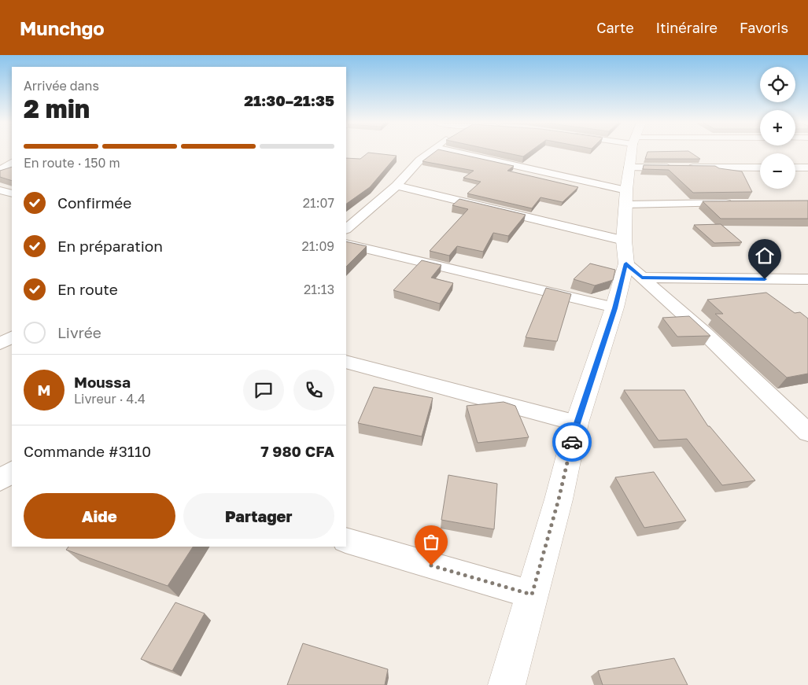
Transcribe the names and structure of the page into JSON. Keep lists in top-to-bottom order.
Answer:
{
  "page": {
    "header": "Munchgo",
    "nav": ["Carte", "Itinéraire", "Favoris"],
    "map_buttons": ["+", "−"],
    "heading": ["2 min", "Arrivée dans", "21:30–21:35"],
    "panel": [
      "Moussa",
      "Livreur · 4.4",
      "Commande #3110",
      "7 980 CFA"
    ],
    "bar": "En route · 150 m",
    "list": [
      ["Confirmée", "21:07"],
      ["En préparation", "21:09"],
      ["En route", "21:13"],
      "Livrée"
    ],
    "round": "M",
    "buttons": ["Aide", "Partager"]
  }
}
